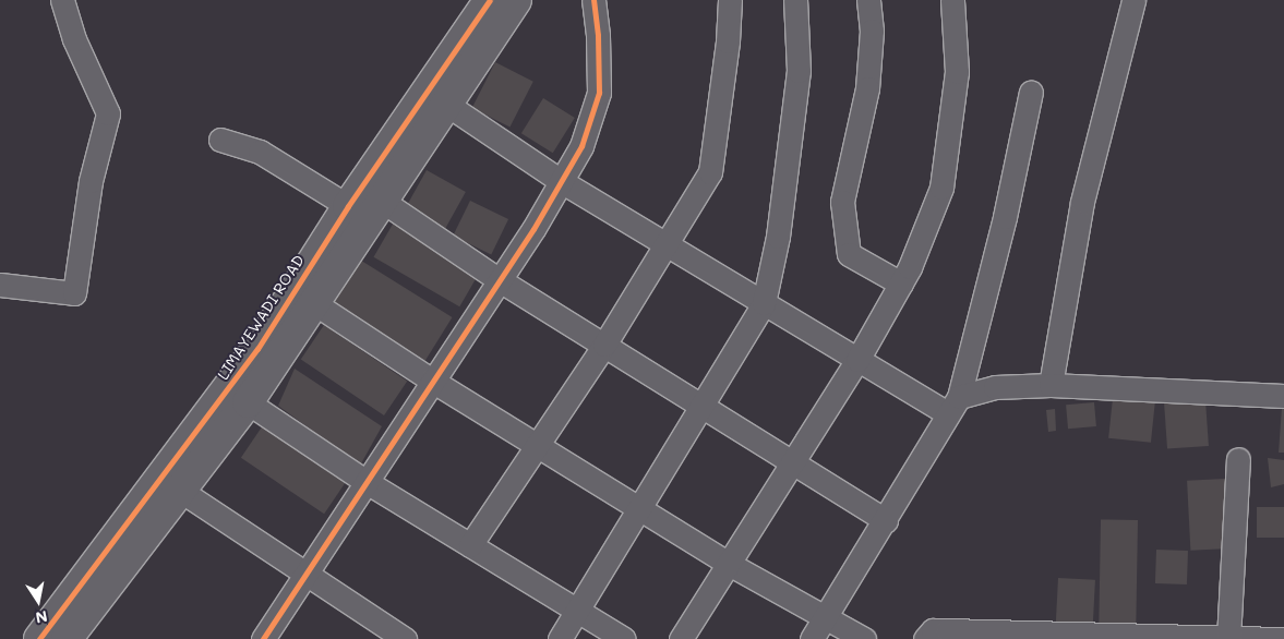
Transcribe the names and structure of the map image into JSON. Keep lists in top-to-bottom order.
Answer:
{
  "streets": {
    "street": ["LIMAYEWADI ROAD"]
  },
  "north": "bottom"
}
